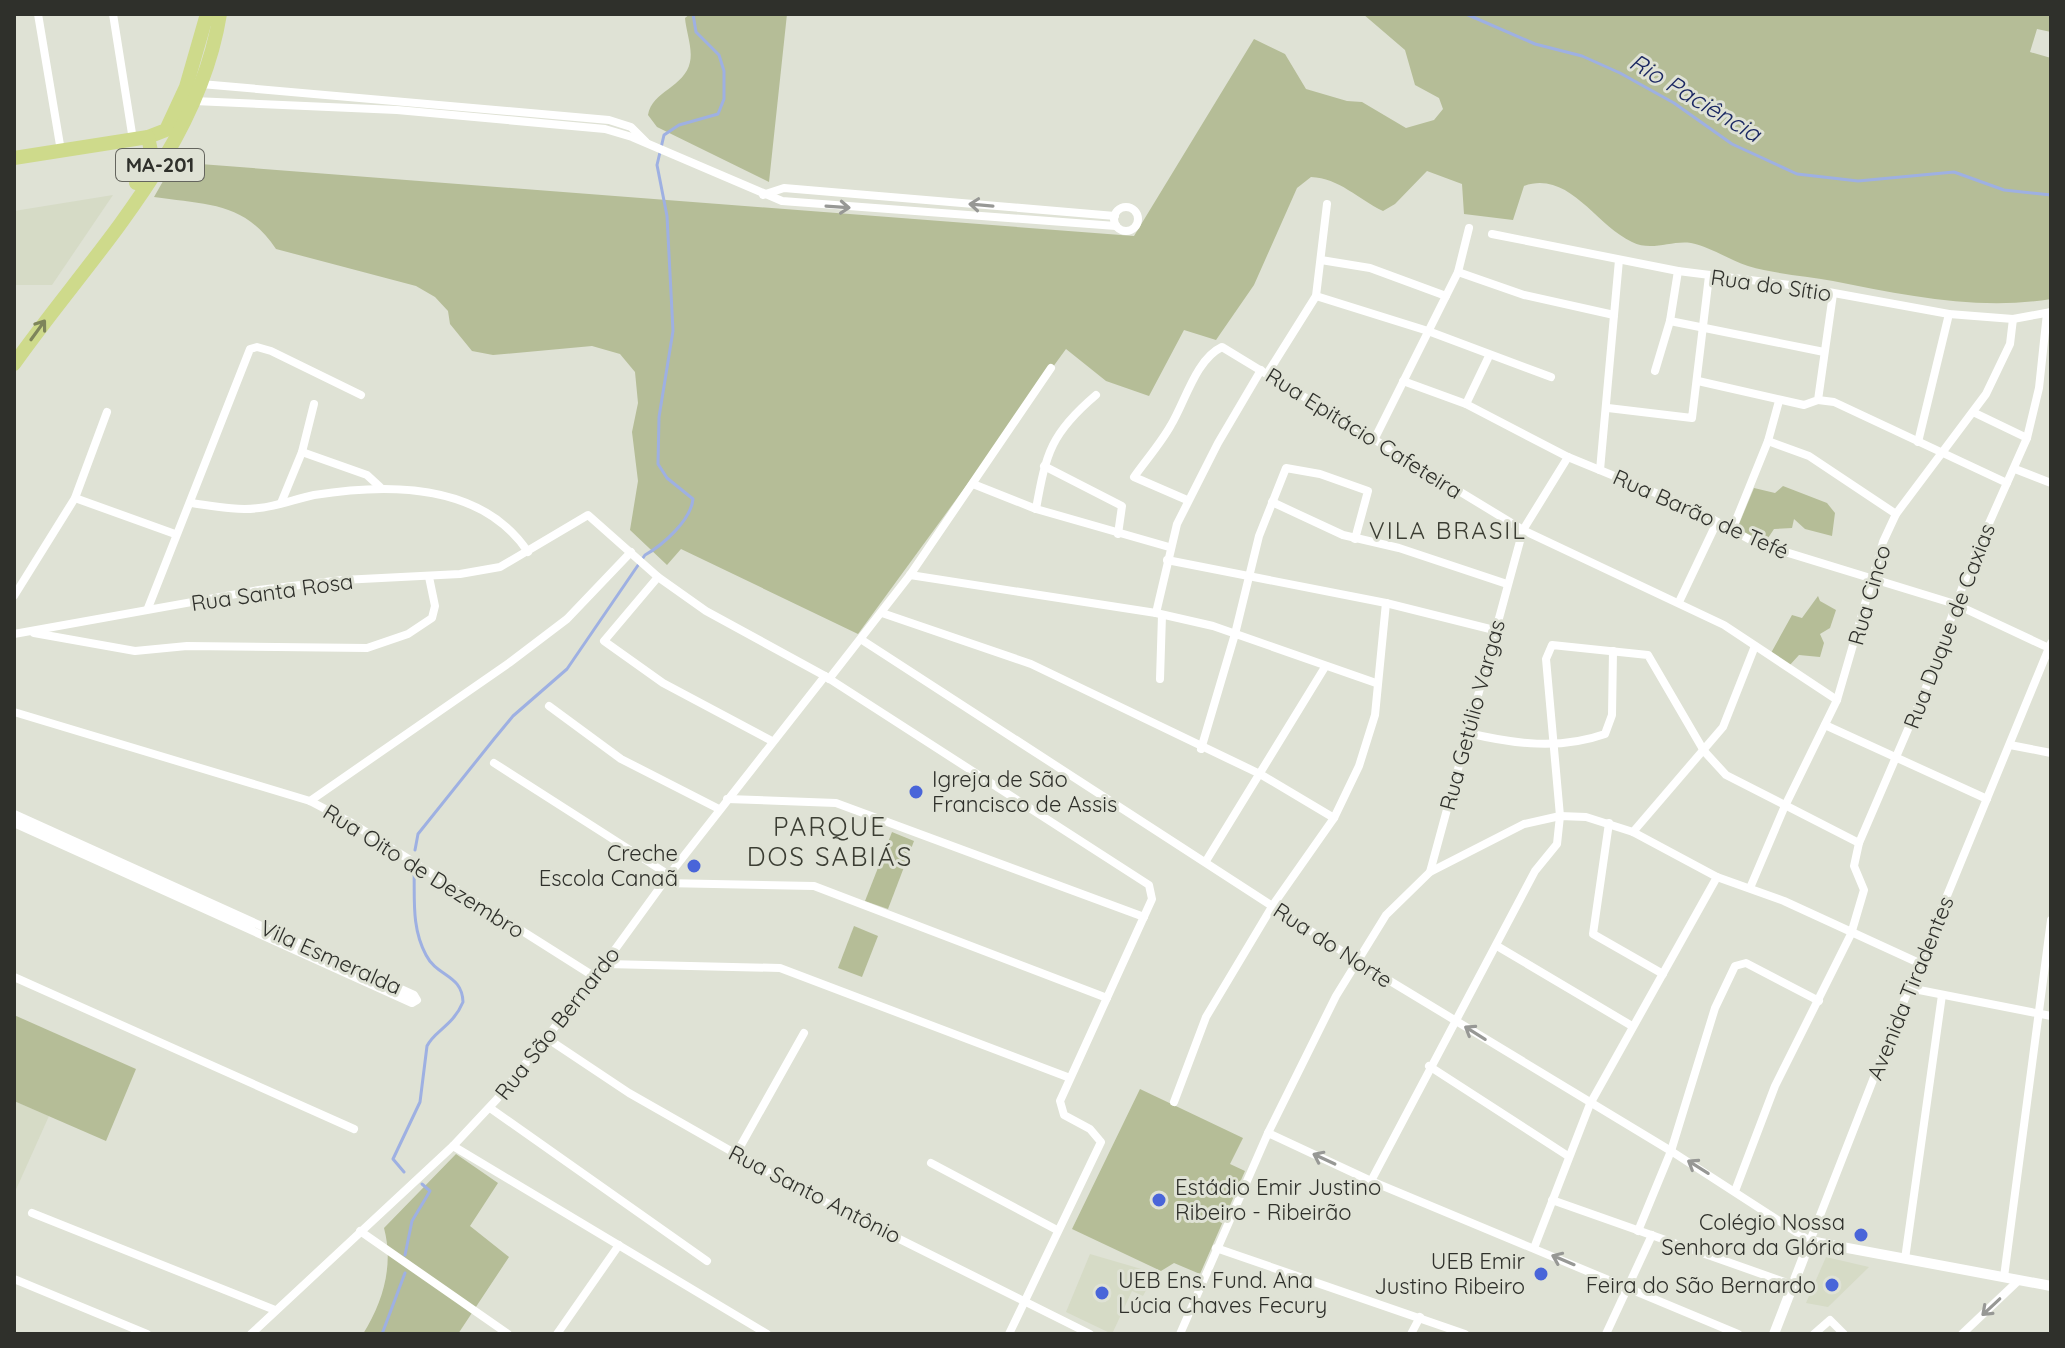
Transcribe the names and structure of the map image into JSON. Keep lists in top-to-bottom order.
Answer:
{
  "streets": {
    "main road": ["MA-201"],
    "street": [
      "Rua do Sítio",
      "Rua Epitácio Cafeteira",
      "Rua Barão de Tefé",
      "Rua Santa Rosa",
      "Rua Cinco",
      "Rua Duque de Caxias",
      "Rua Getúlio Vargas",
      "Rua Oito de Dezembro",
      "Rua do Norte",
      "Vila Esmeralda",
      "Avenida Tiradentes",
      "Rua São Bernardo",
      "Rua Santo Antônio"
    ]
  },
  "crossings": [
    ["Rua do Sítio", "Rua Cinco"],
    ["Rua do Sítio", "Rua Duque de Caxias"],
    ["Rua Epitácio Cafeteira", "Rua Cinco"],
    ["Rua Epitácio Cafeteira", "Rua Getúlio Vargas"],
    ["Rua Barão de Tefé", "Rua Cinco"],
    ["Rua Barão de Tefé", "Rua Duque de Caxias"],
    ["Rua Barão de Tefé", "Rua Getúlio Vargas"],
    ["Rua Barão de Tefé", "Avenida Tiradentes"],
    ["Rua Duque de Caxias", "Rua do Norte"],
    ["Rua Oito de Dezembro", "Rua São Bernardo"],
    ["Rua do Norte", "Avenida Tiradentes"],
    ["Rua do Norte", "Rua São Bernardo"],
    ["Rua São Bernardo", "Rua Santo Antônio"]
  ],
  "districts": ["VILA BRASIL", "PARQUE DOS SABIÁS"],
  "water": ["Rio Paciência"],
  "places": [
    "Igreja de São Francisco de Assis",
    "Creche Escola Canaã",
    "Estádio Emir Justino Ribeiro - Ribeirão",
    "Colégio Nossa Senhora da Glória",
    "UEB Emir Justino Ribeiro",
    "Feira do São Bernardo",
    "UEB Ens. Fund. Ana Lúcia Chaves Fecury"
  ]
}
